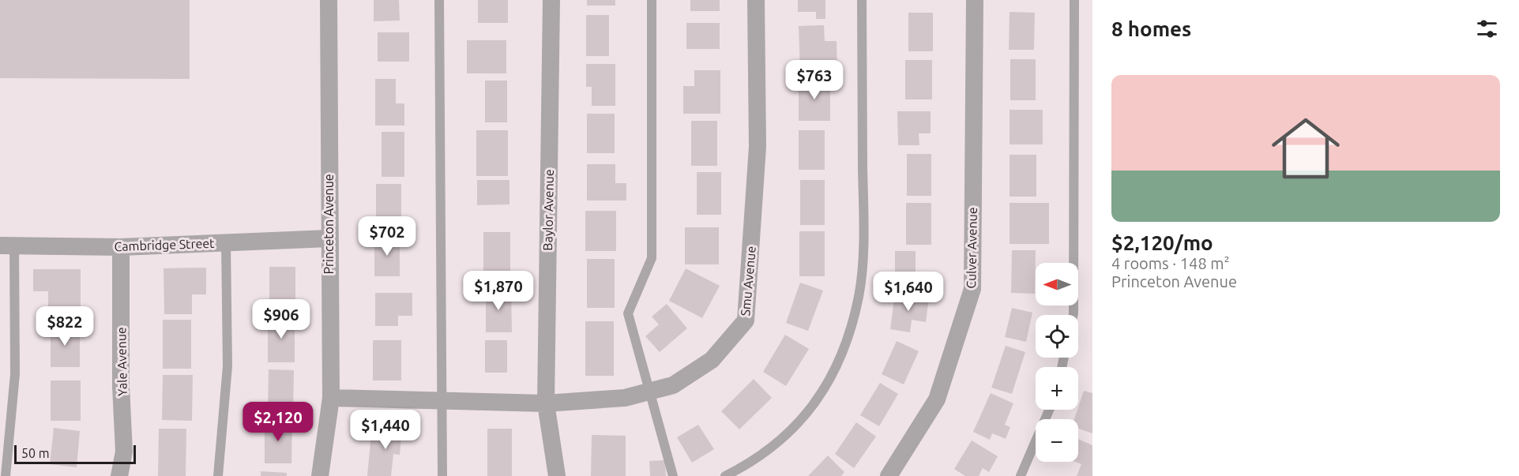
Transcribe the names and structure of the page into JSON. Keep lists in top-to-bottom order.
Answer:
{
  "streets": {
    "street": [
      "Baylor Avenue",
      "Princeton Avenue",
      "Cambridge Street",
      "Culver Avenue",
      "Smu Avenue",
      "Yale Avenue"
    ]
  },
  "crossings": [
    ["Baylor Avenue", "Smu Avenue"],
    ["Princeton Avenue", "Cambridge Street"],
    ["Princeton Avenue", "Smu Avenue"],
    ["Cambridge Street", "Yale Avenue"]
  ],
  "scale_bar": "50 m",
  "north": "left",
  "page": {
    "heading": "8 homes",
    "list": [
      {
        "name": "$2,120/mo",
        "note": "4 rooms · 148 m² · Princeton Avenue"
      }
    ],
    "price": [
      "$763",
      "$702",
      "$1,870",
      "$1,640",
      "$906",
      "$822",
      "$2,120",
      "$1,440"
    ],
    "map_buttons": ["+", "−"],
    "scale": "50 m"
  }
}
